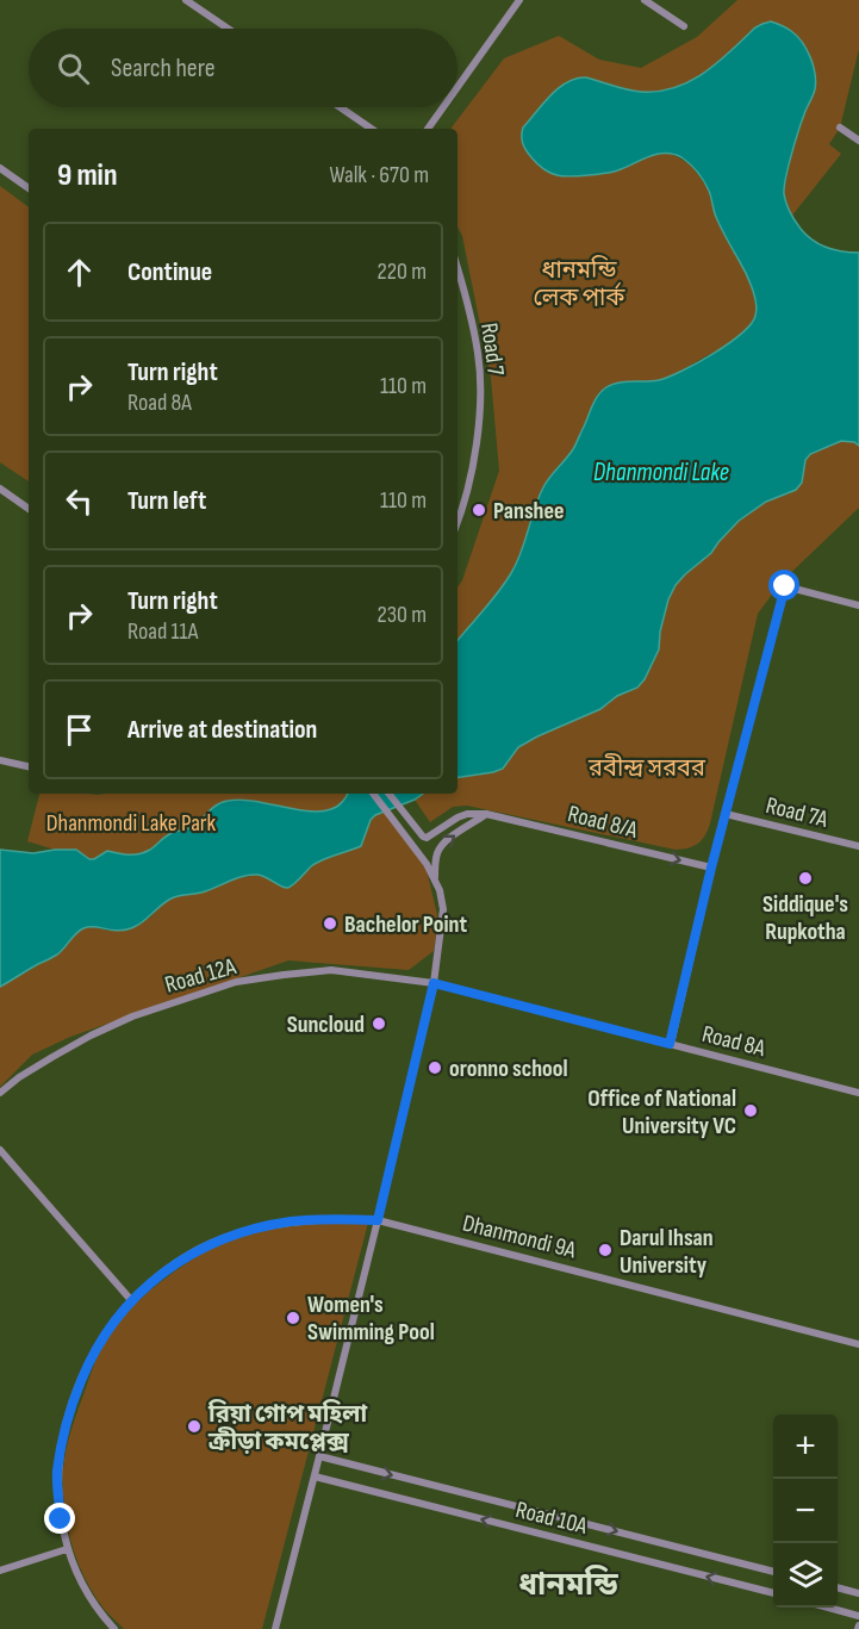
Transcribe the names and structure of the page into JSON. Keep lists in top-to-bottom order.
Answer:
{
  "streets": {
    "street": [
      "Road 7",
      "Road 7A",
      "Road 8/A",
      "Road 12A",
      "Road 8A",
      "Dhanmondi 9A",
      "Road 10A"
    ]
  },
  "crossings": [
    ["Road 12A", "Road 8A"]
  ],
  "one_way": ["Road 8/A"],
  "districts": ["ধানমন্ডি"],
  "water": ["Dhanmondi Lake"],
  "parks": ["ধানমন্ডি লেক পার্ক", "রবীন্দ্র সরবর", "Dhanmondi Lake Park"],
  "places": [
    "Panshee",
    "Siddique's Rupkotha",
    "Bachelor Point",
    "Suncloud",
    "oronno school",
    "Office of National University VC",
    "Darul Ihsan University",
    "Women's Swimming Pool",
    "রিয়া গোপ মহিলা ক্রীড়া কমপ্লেক্স"
  ],
  "page": {
    "search": "Search here",
    "heading": ["9 min", "Walk · 670 m"],
    "list": [
      ["Continue", "220 m"],
      ["Turn right", "Road 8A", "110 m"],
      ["Turn left", "110 m"],
      ["Turn right", "Road 11A", "230 m"],
      "Arrive at destination"
    ],
    "map_buttons": ["+", "−"]
  }
}
